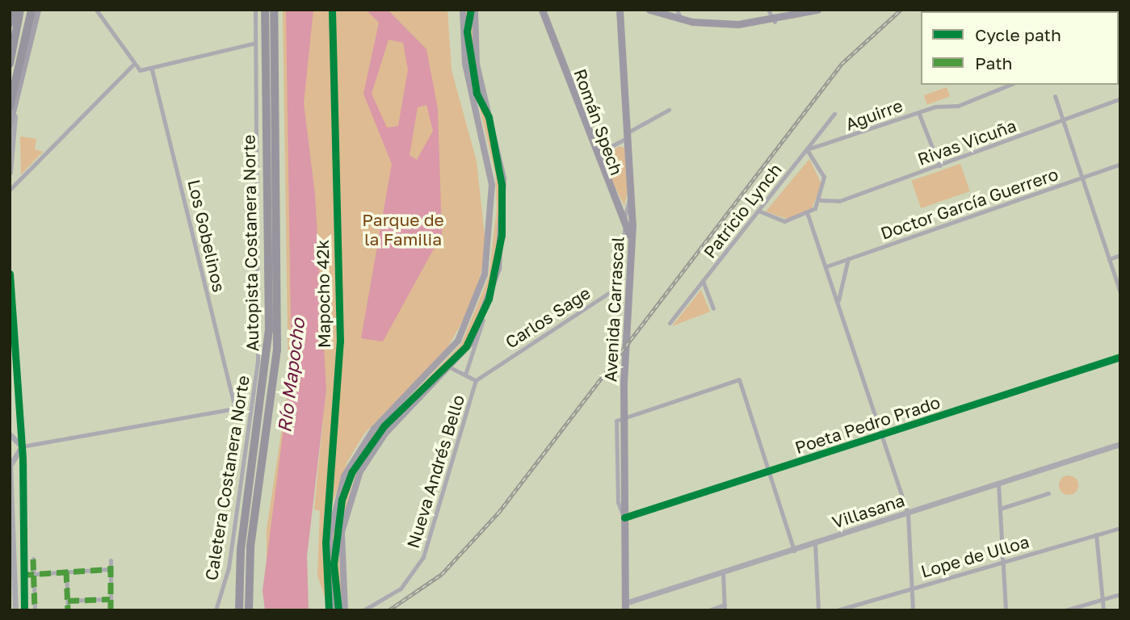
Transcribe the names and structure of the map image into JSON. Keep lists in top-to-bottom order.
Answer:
{
  "streets": {
    "highway": ["Autopista Costanera Norte"],
    "main road": ["Román Spech", "Avenida Carrascal"],
    "street": [
      "Aguirre",
      "Rivas Vicuña",
      "Doctor García Guerrero",
      "Patricio Lynch",
      "Los Gobelinos",
      "Carlos Sage",
      "Poeta Pedro Prado",
      "Nueva Andrés Bello",
      "Caletera Costanera Norte",
      "Villasana",
      "Lope de Ulloa"
    ],
    "cycle path": ["Mapocho 42k"]
  },
  "crossings": [
    ["Aguirre", "Patricio Lynch"],
    ["Román Spech", "Avenida Carrascal"],
    ["Román Spech", "Carlos Sage"],
    ["Avenida Carrascal", "Carlos Sage"],
    ["Avenida Carrascal", "Poeta Pedro Prado"],
    ["Avenida Carrascal", "Villasana"],
    ["Carlos Sage", "Nueva Andrés Bello"]
  ],
  "water": ["Río Mapocho"],
  "parks": ["Parque de la Familia"],
  "legend": ["Cycle path", "Path"]
}
